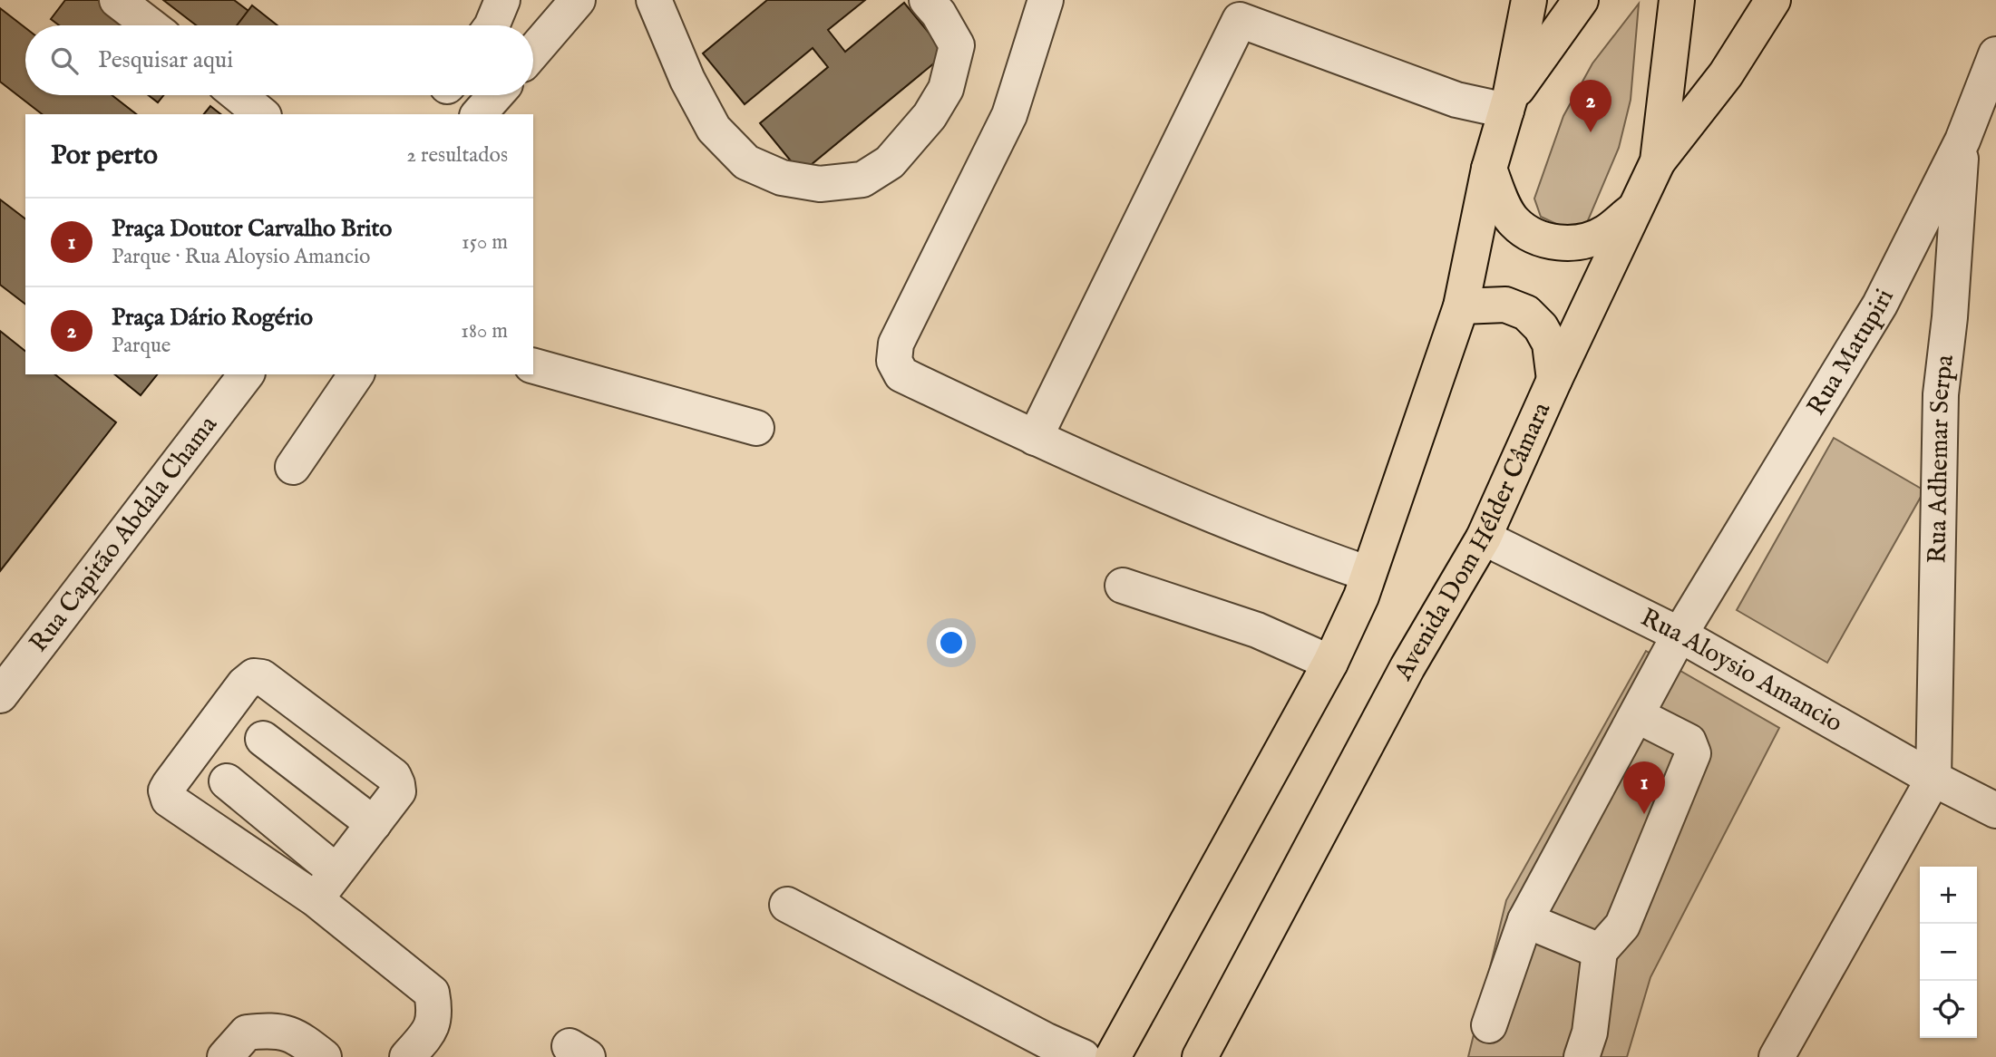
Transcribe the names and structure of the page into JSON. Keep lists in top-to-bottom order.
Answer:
{
  "streets": {
    "main road": ["Avenida Dom Hélder Câmara"],
    "street": [
      "Rua Matupiri",
      "Rua Adhemar Serpa",
      "Rua Capitão Abdala Chama",
      "Rua Aloysio Amancio"
    ]
  },
  "crossings": [
    ["Rua Matupiri", "Rua Adhemar Serpa"],
    ["Rua Matupiri", "Rua Aloysio Amancio"],
    ["Rua Adhemar Serpa", "Rua Aloysio Amancio"],
    ["Avenida Dom Hélder Câmara", "Rua Aloysio Amancio"]
  ],
  "page": {
    "search": "Pesquisar aqui",
    "pins": ["2", "1"],
    "heading": ["Por perto", "2 resultados"],
    "list": [
      {
        "mark": "1",
        "name": "Praça Doutor Carvalho Brito",
        "note": "Parque · Rua Aloysio Amancio",
        "value": "150 m"
      },
      {
        "mark": "2",
        "name": "Praça Dário Rogério",
        "note": "Parque",
        "value": "180 m"
      }
    ],
    "map_buttons": ["+", "−"]
  }
}
